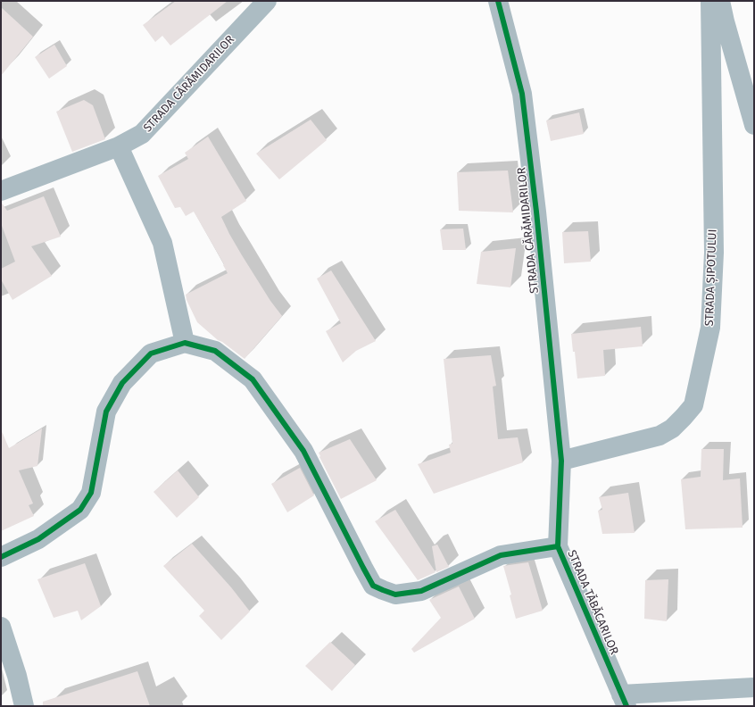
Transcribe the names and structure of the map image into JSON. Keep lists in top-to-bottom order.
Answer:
{
  "streets": {
    "street": ["STRADA CĂRĂMIDARILOR", "STRADA ȘIPOTULUI", "STRADA TĂBĂCARILOR"]
  },
  "crossings": [
    ["STRADA CĂRĂMIDARILOR", "STRADA ȘIPOTULUI"],
    ["STRADA CĂRĂMIDARILOR", "STRADA TĂBĂCARILOR"],
    ["STRADA ȘIPOTULUI", "STRADA TĂBĂCARILOR"]
  ]
}
